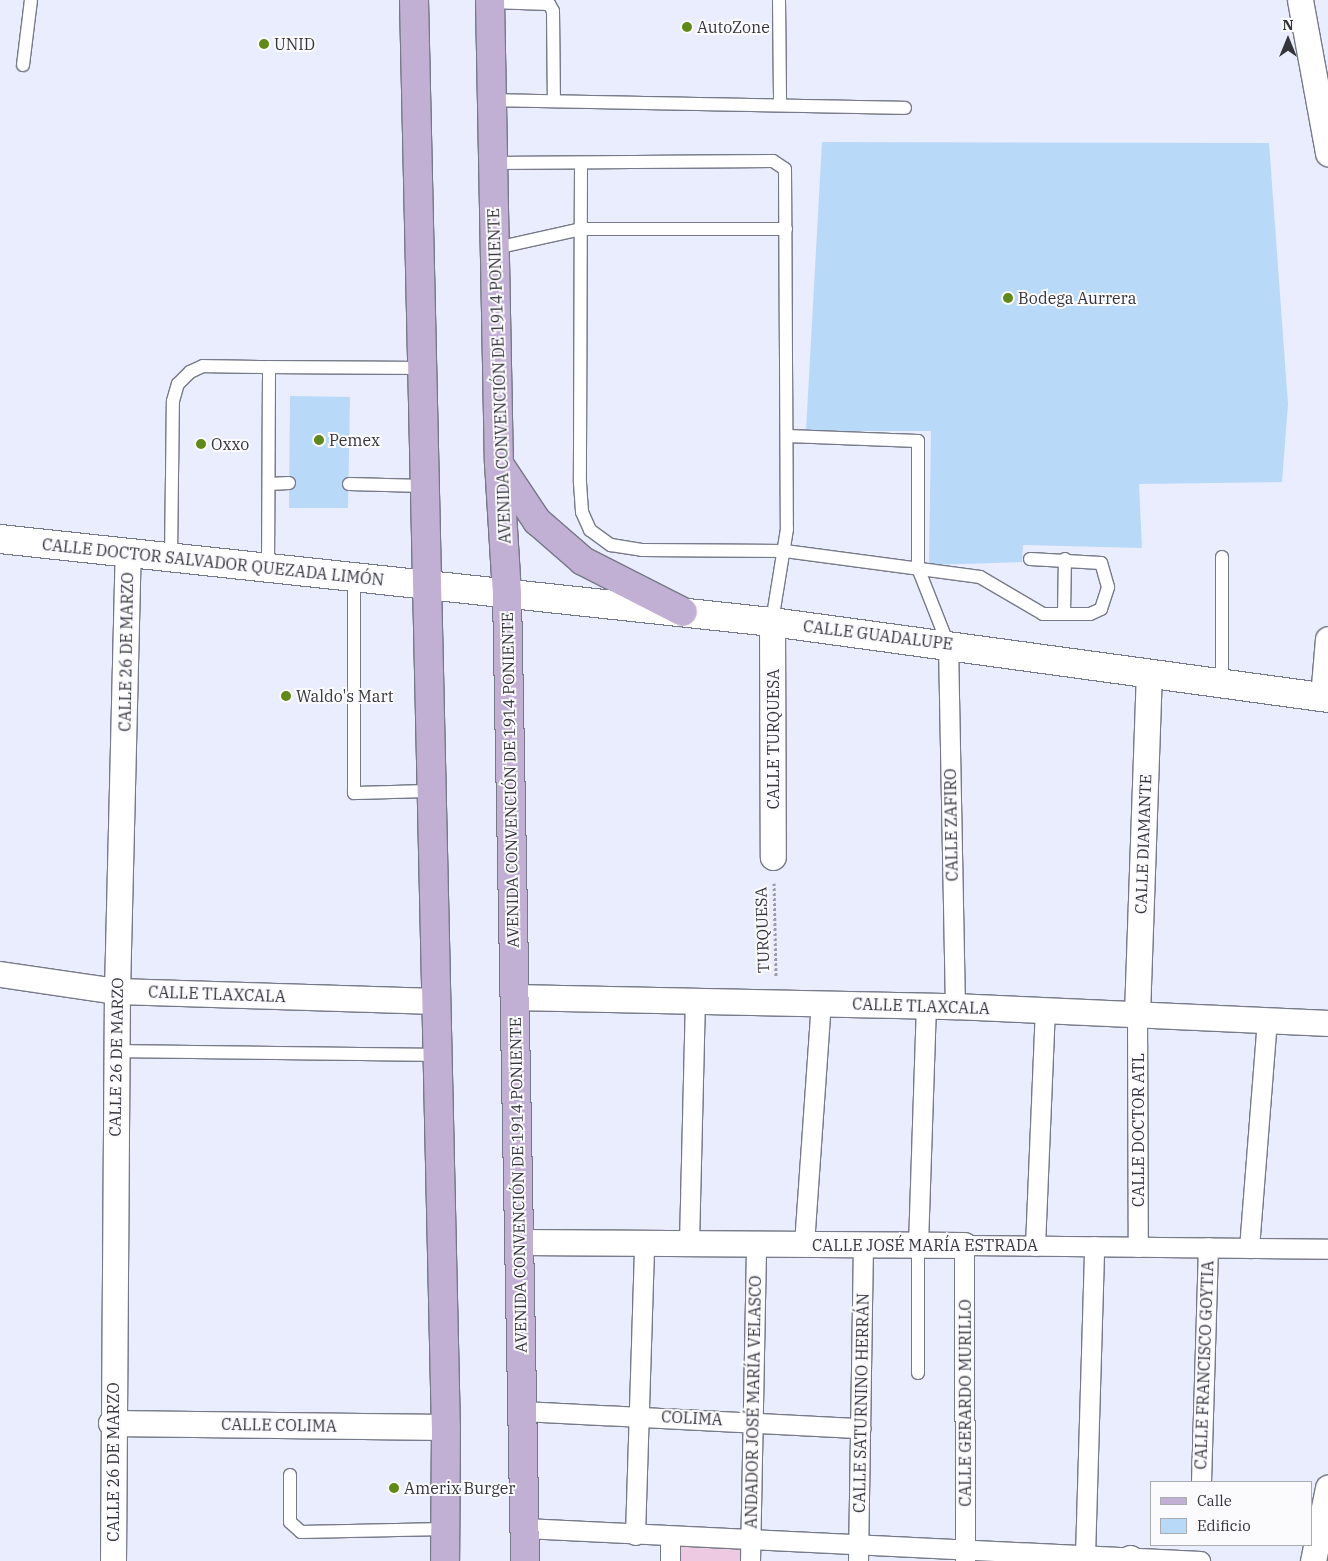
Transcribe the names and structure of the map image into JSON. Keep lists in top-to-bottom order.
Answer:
{
  "streets": {
    "main road": ["AVENIDA CONVENCIÓN DE 1914 PONIENTE"],
    "street": [
      "CALLE DOCTOR SALVADOR QUEZADA LIMÓN",
      "CALLE GUADALUPE",
      "CALLE 26 DE MARZO",
      "CALLE TURQUESA",
      "CALLE ZAFIRO",
      "CALLE DIAMANTE",
      "CALLE TLAXCALA",
      "CALLE DOCTOR ATL",
      "CALLE JOSÉ MARÍA ESTRADA",
      "CALLE FRANCISCO GOYTIA",
      "ANDADOR JOSÉ MARÍA VELASCO",
      "CALLE SATURNINO HERRÁN",
      "CALLE GERARDO MURILLO",
      "COLIMA",
      "CALLE COLIMA"
    ],
    "path": ["TURQUESA"]
  },
  "crossings": [
    ["AVENIDA CONVENCIÓN DE 1914 PONIENTE", "CALLE GUADALUPE"],
    ["AVENIDA CONVENCIÓN DE 1914 PONIENTE", "CALLE TLAXCALA"],
    ["AVENIDA CONVENCIÓN DE 1914 PONIENTE", "CALLE JOSÉ MARÍA ESTRADA"],
    ["AVENIDA CONVENCIÓN DE 1914 PONIENTE", "COLIMA"],
    ["CALLE DOCTOR SALVADOR QUEZADA LIMÓN", "CALLE GUADALUPE"],
    ["CALLE DOCTOR SALVADOR QUEZADA LIMÓN", "CALLE 26 DE MARZO"],
    ["CALLE GUADALUPE", "CALLE TURQUESA"],
    ["CALLE GUADALUPE", "CALLE ZAFIRO"],
    ["CALLE GUADALUPE", "CALLE DIAMANTE"],
    ["CALLE 26 DE MARZO", "CALLE TLAXCALA"],
    ["CALLE 26 DE MARZO", "CALLE COLIMA"],
    ["CALLE TURQUESA", "TURQUESA"],
    ["CALLE ZAFIRO", "CALLE TLAXCALA"],
    ["CALLE DIAMANTE", "CALLE TLAXCALA"],
    ["CALLE DIAMANTE", "CALLE DOCTOR ATL"],
    ["TURQUESA", "CALLE TLAXCALA"],
    ["CALLE TLAXCALA", "CALLE DOCTOR ATL"],
    ["CALLE DOCTOR ATL", "CALLE JOSÉ MARÍA ESTRADA"],
    ["CALLE JOSÉ MARÍA ESTRADA", "CALLE FRANCISCO GOYTIA"],
    ["CALLE JOSÉ MARÍA ESTRADA", "ANDADOR JOSÉ MARÍA VELASCO"],
    ["CALLE JOSÉ MARÍA ESTRADA", "CALLE SATURNINO HERRÁN"],
    ["CALLE JOSÉ MARÍA ESTRADA", "CALLE GERARDO MURILLO"],
    ["ANDADOR JOSÉ MARÍA VELASCO", "COLIMA"],
    ["CALLE SATURNINO HERRÁN", "COLIMA"]
  ],
  "places": [
    "AutoZone",
    "UNID",
    "Bodega Aurrera",
    "Pemex",
    "Oxxo",
    "Waldo's Mart",
    "Amerix Burger"
  ],
  "legend": ["Calle", "Edificio"],
  "north": "top"
}
